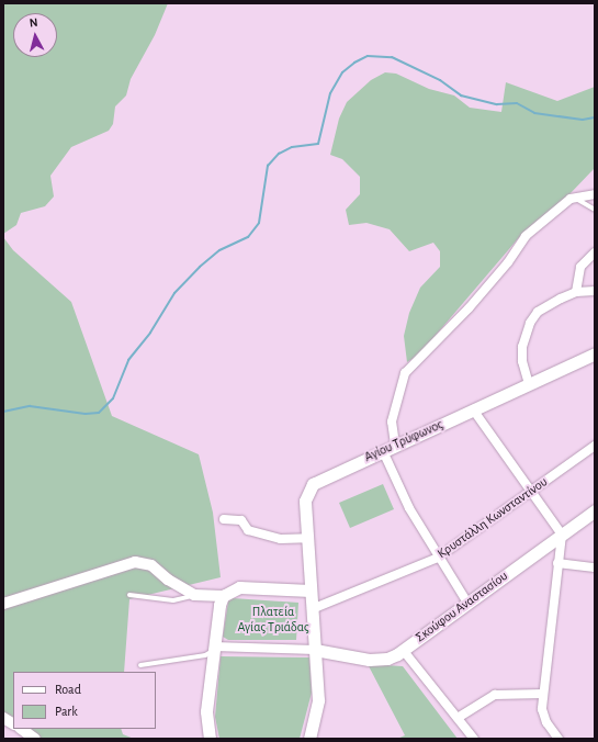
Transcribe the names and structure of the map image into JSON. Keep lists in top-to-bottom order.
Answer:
{
  "streets": {
    "main road": ["Αγίου Τρύφωνος", "Σκούφου Αναστασίου"],
    "street": ["Κρυστάλλη Κωνσταντίνου"]
  },
  "parks": ["Πλατεία Αγίας Τριάδας"],
  "legend": ["Road", "Park"],
  "north": "top"
}
